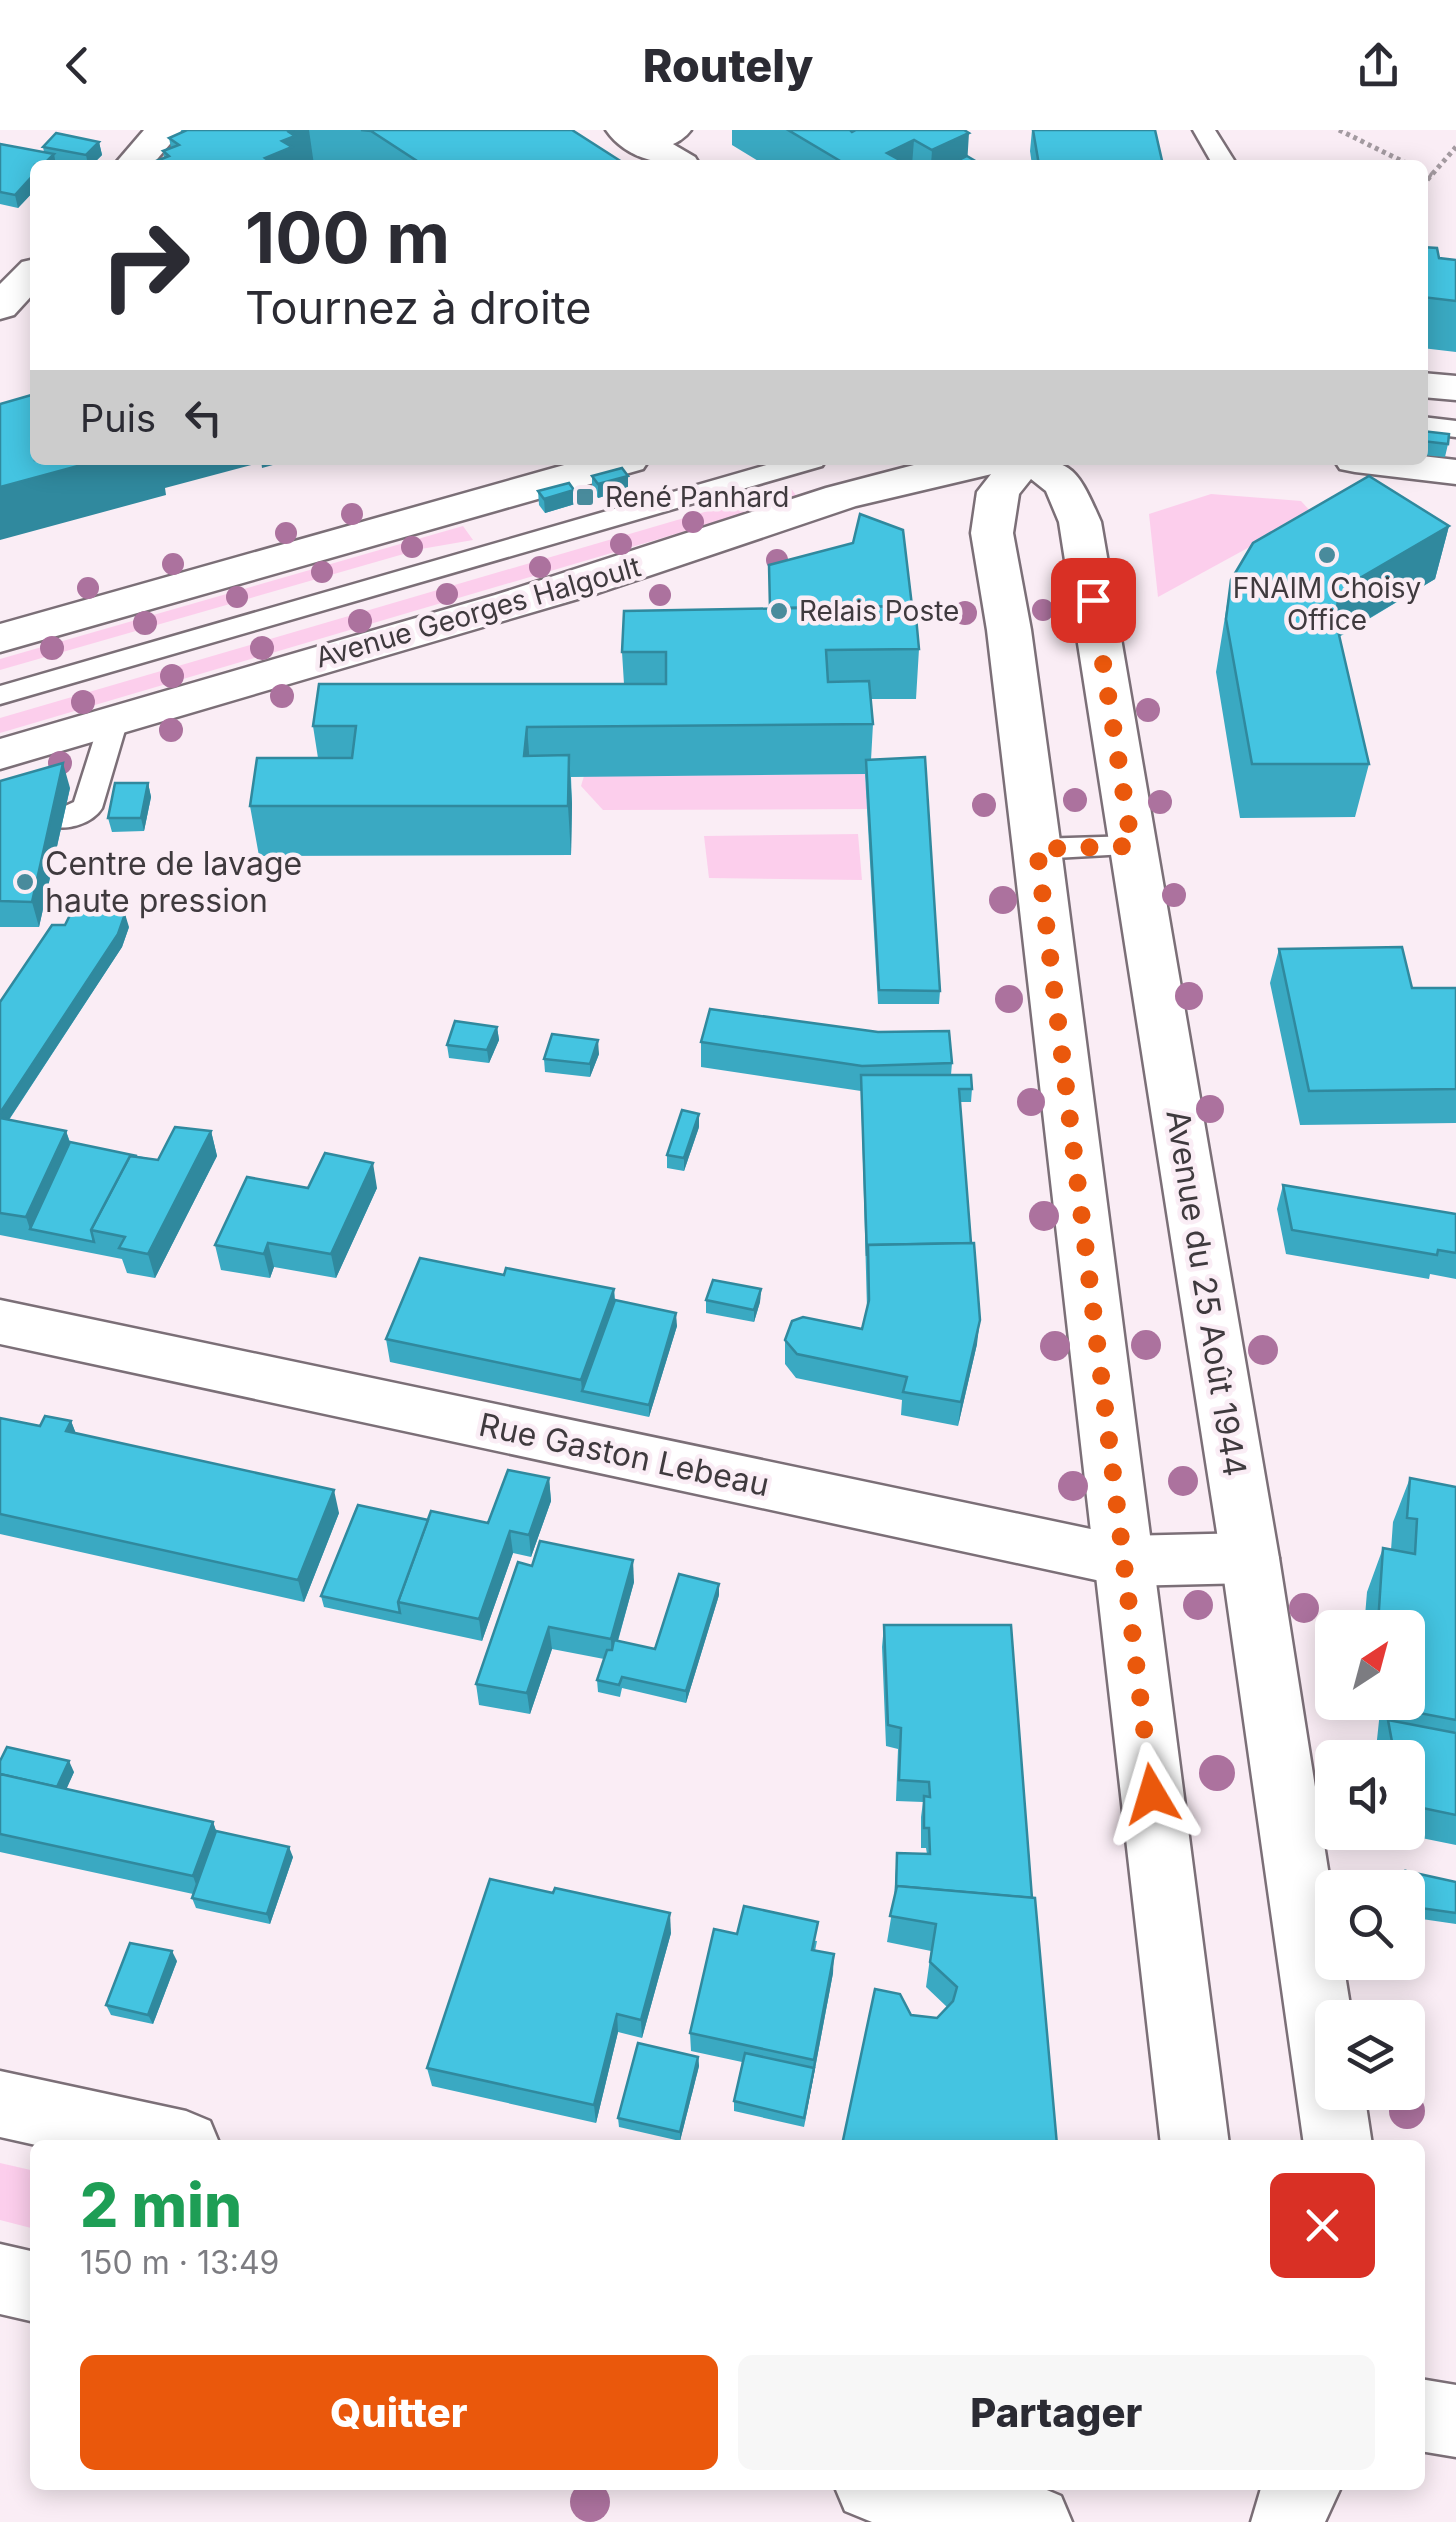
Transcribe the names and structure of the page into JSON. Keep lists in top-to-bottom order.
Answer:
{
  "streets": {
    "main road": ["Avenue Georges Halgoult", "Avenue du 25 Août 1944", "Rue Gaston Lebeau"]
  },
  "crossings": [
    ["Avenue du 25 Août 1944", "Rue Gaston Lebeau"]
  ],
  "places": {
    "transit": ["René Panhard"],
    "other": ["FNAIM Choisy Office", "Relais Poste", "Centre de lavage haute pression"]
  },
  "north": "top right",
  "page": {
    "header": "Routely",
    "turn": ["100 m", "Tournez à droite"],
    "then": "Puis",
    "heading": ["2 min", "150 m · 13:49"],
    "buttons": ["Quitter", "Partager"]
  }
}
